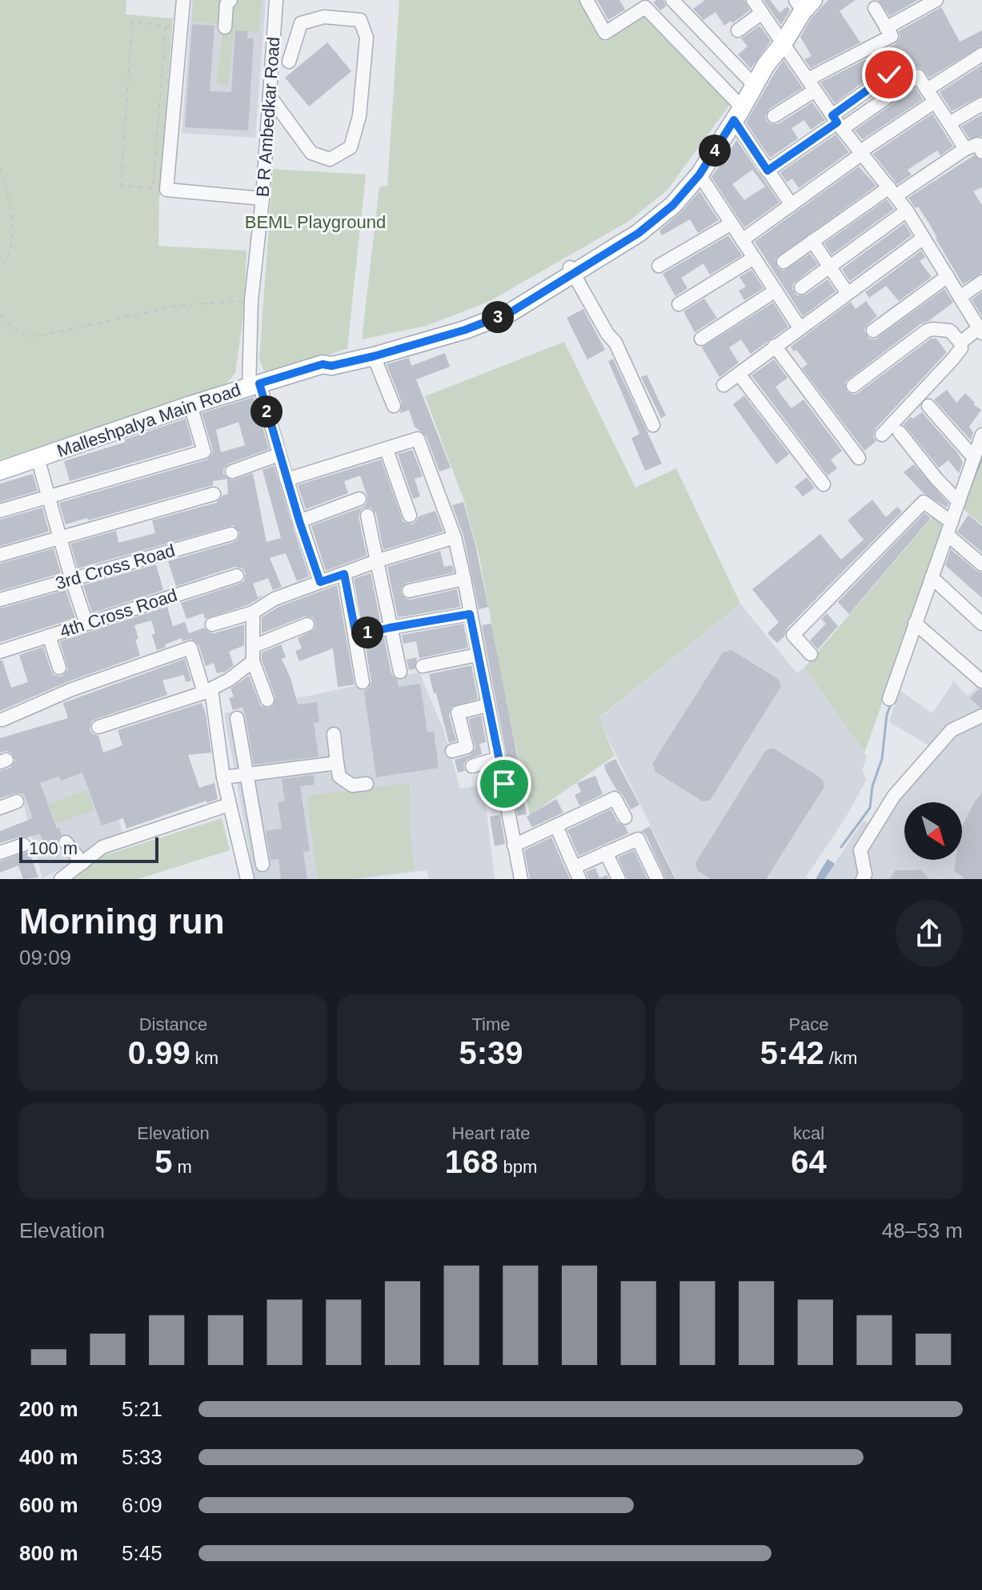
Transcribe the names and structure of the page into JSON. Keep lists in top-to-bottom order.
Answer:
{
  "streets": {
    "main road": ["Malleshpalya Main Road"],
    "street": ["B R Ambedkar Road", "3rd Cross Road", "4th Cross Road"]
  },
  "crossings": [
    ["B R Ambedkar Road", "Malleshpalya Main Road"]
  ],
  "parks": ["BEML Playground"],
  "scale_bar": "100 m",
  "north": "bottom right",
  "page": {
    "pins": [
      "4",
      "3",
      "2",
      "1"
    ],
    "scale": "100 m",
    "heading": ["Morning run", "09:09"],
    "stats": [
      ["Distance", "0.99 km"],
      ["Time", "5:39"],
      ["Pace", "5:42 /km"],
      ["Elevation", "5 m"],
      ["Heart rate", "168 bpm"],
      ["kcal", "64"]
    ],
    "chart": ["Elevation", "48–53 m"],
    "list": [
      {
        "name": "200 m",
        "note": "5:21"
      },
      {
        "name": "400 m",
        "note": "5:33"
      },
      {
        "name": "600 m",
        "note": "6:09"
      },
      {
        "name": "800 m",
        "note": "5:45"
      }
    ]
  }
}
